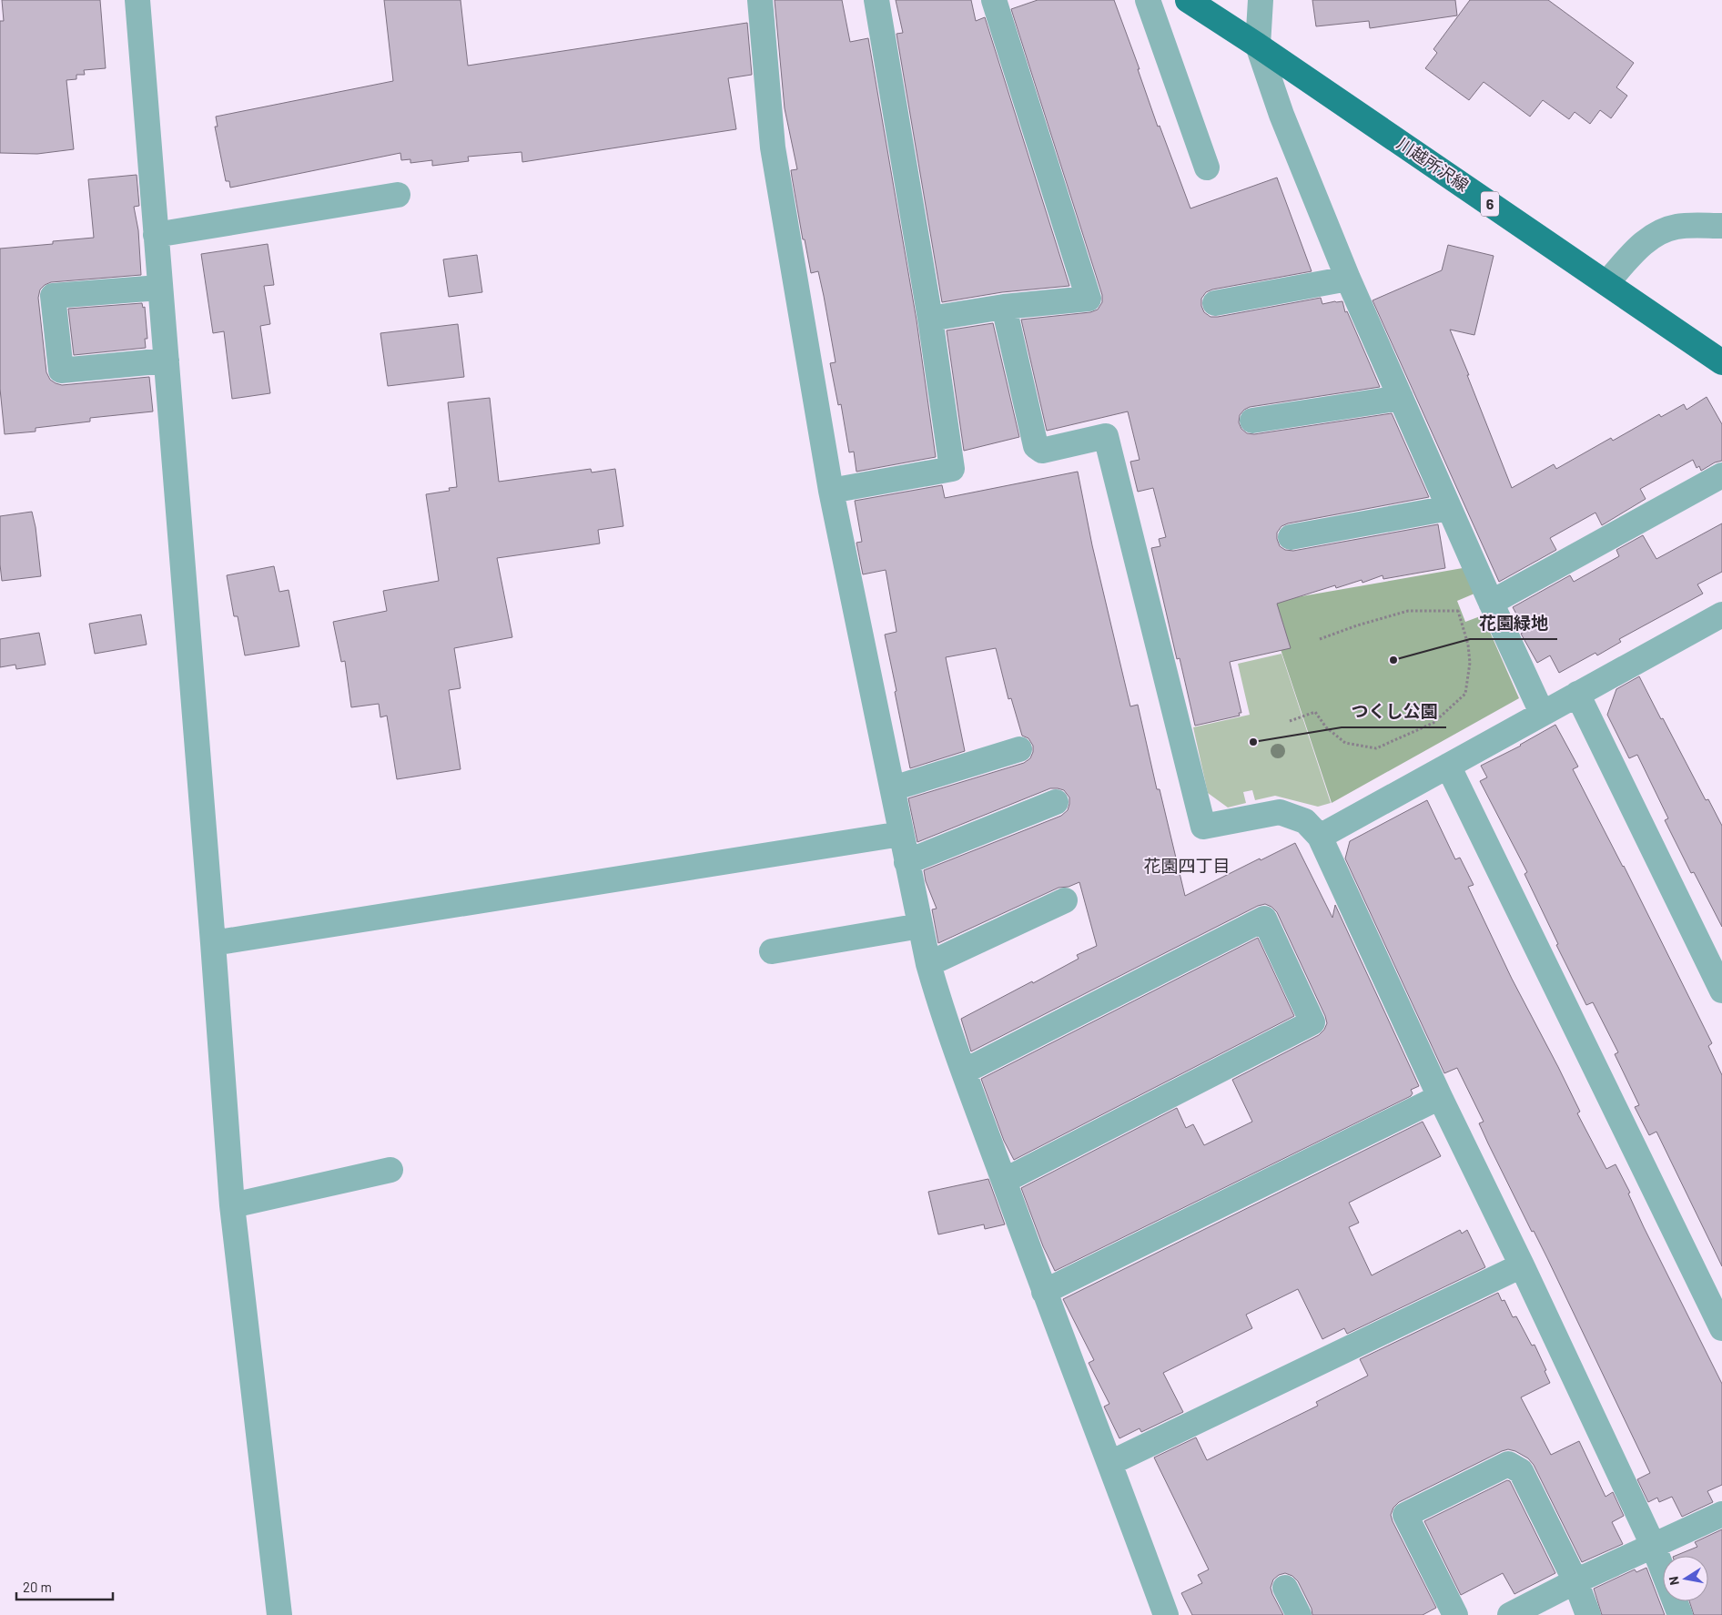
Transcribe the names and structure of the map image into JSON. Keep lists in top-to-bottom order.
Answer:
{
  "streets": {
    "main road": ["川越所沢線", "6"]
  },
  "districts": ["花園四丁目"],
  "places": ["花園緑地", "つくし公園"],
  "scale_bar": "20 m",
  "north": "left"
}
